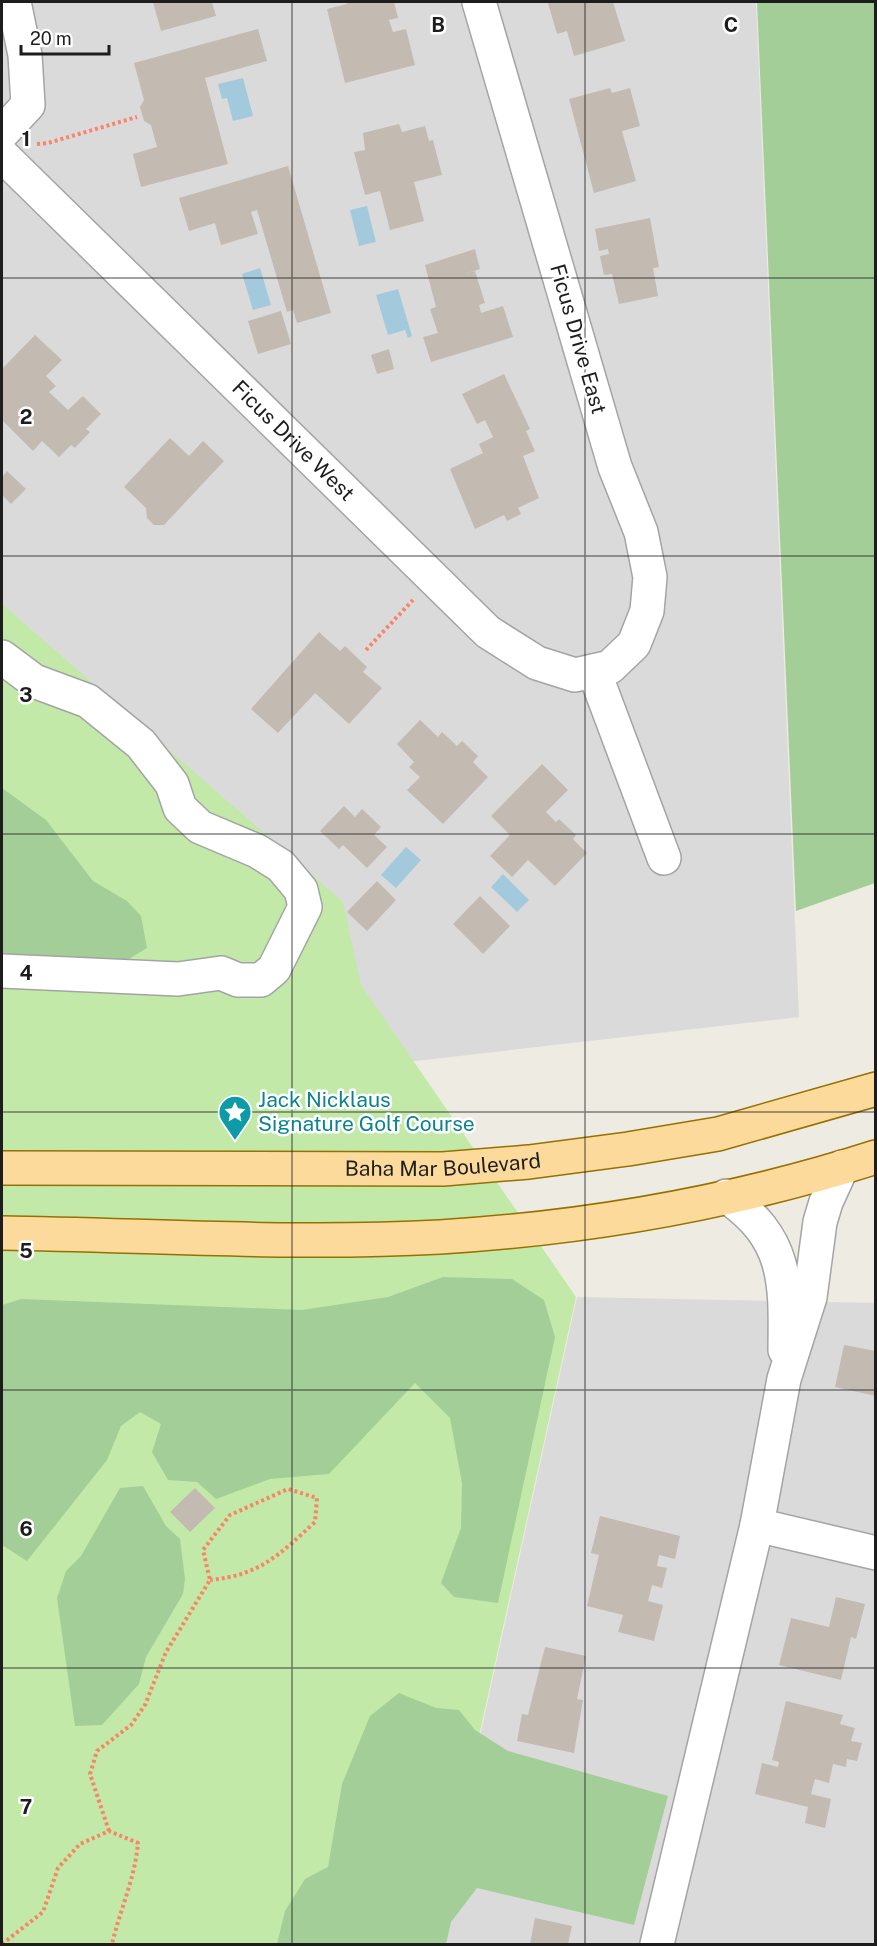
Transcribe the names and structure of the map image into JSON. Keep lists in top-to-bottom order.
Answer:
{
  "streets": {
    "main road": ["Baha Mar Boulevard"],
    "street": ["Ficus Drive East", "Ficus Drive West"]
  },
  "crossings": [
    ["Ficus Drive East", "Ficus Drive West"]
  ],
  "places": {
    "place": ["Jack Nicklaus Signature Golf Course"]
  },
  "scale_bar": "20 m",
  "grid": {
    "columns": ["B", "C"],
    "rows": [
      "1",
      "2",
      "3",
      "4",
      "5",
      "6",
      "7"
    ]
  }
}
